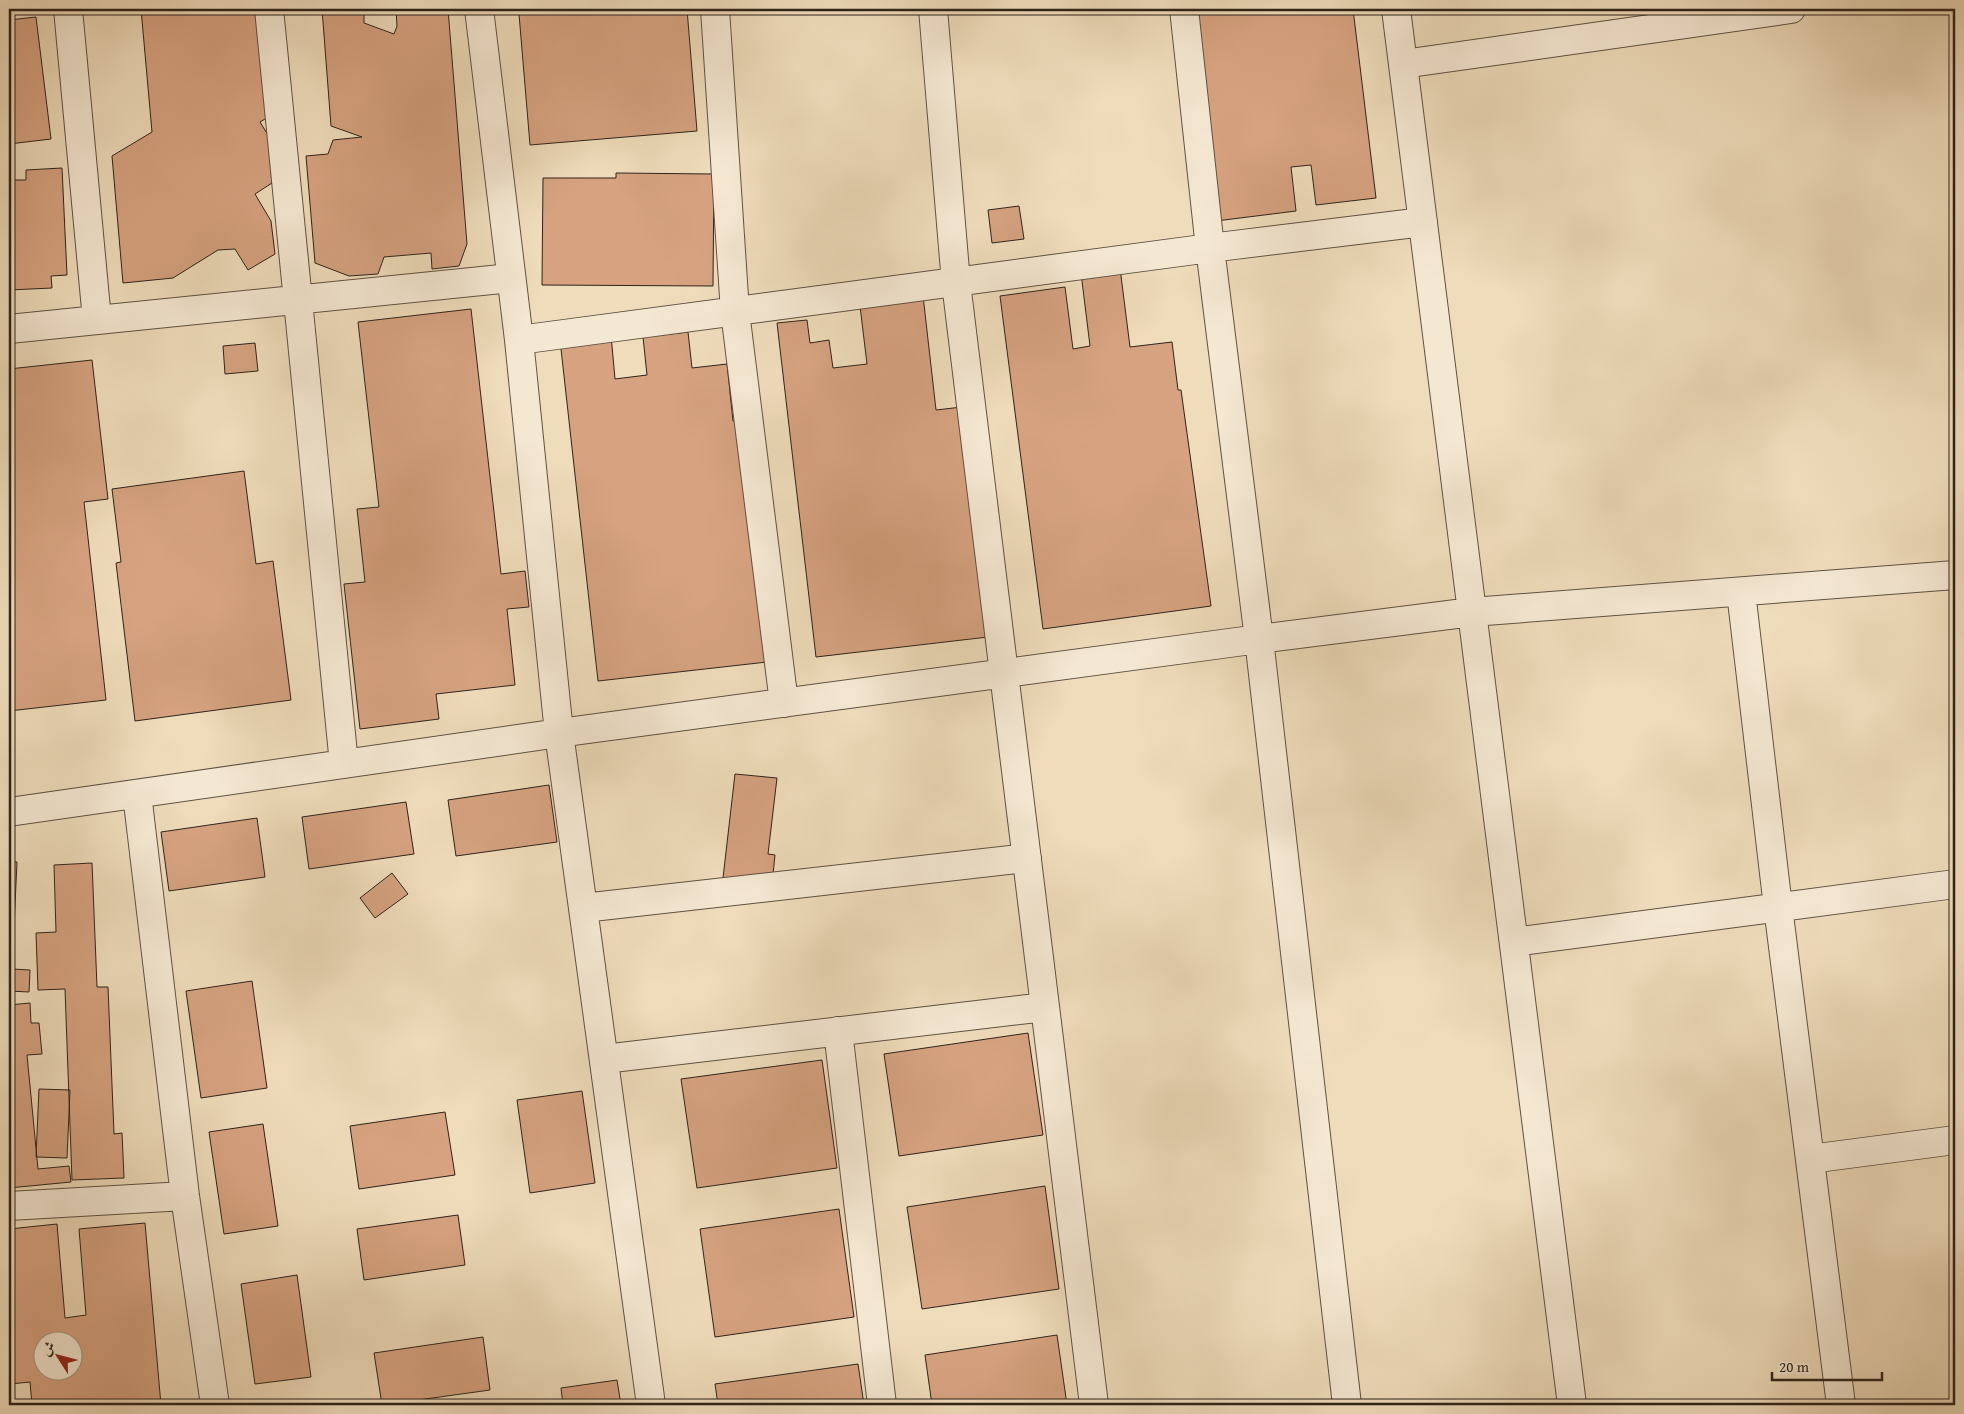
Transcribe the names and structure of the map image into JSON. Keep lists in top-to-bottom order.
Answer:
{
  "scale_bar": "20 m",
  "north": "top left"
}
